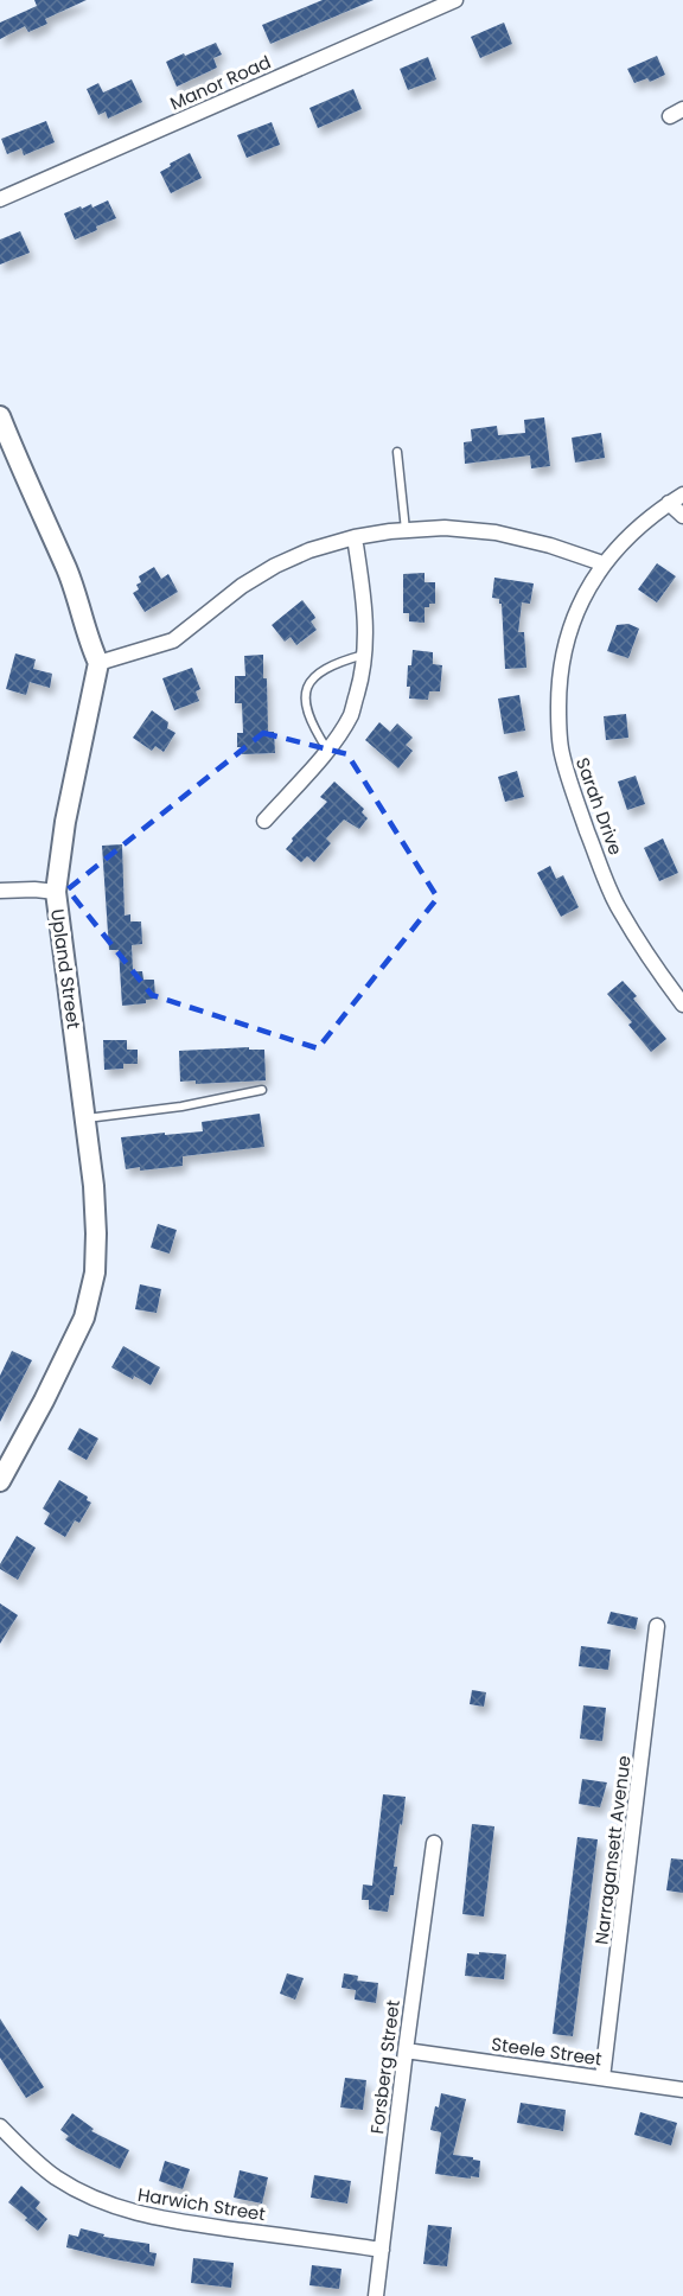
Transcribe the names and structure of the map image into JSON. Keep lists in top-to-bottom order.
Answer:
{
  "streets": {
    "street": [
      "Manor Road",
      "Sarah Drive",
      "Upland Street",
      "Narragansett Avenue",
      "Steele Street",
      "Forsberg Street",
      "Harwich Street"
    ]
  },
  "crossings": [
    ["Narragansett Avenue", "Steele Street"],
    ["Steele Street", "Forsberg Street"],
    ["Forsberg Street", "Harwich Street"]
  ]
}
